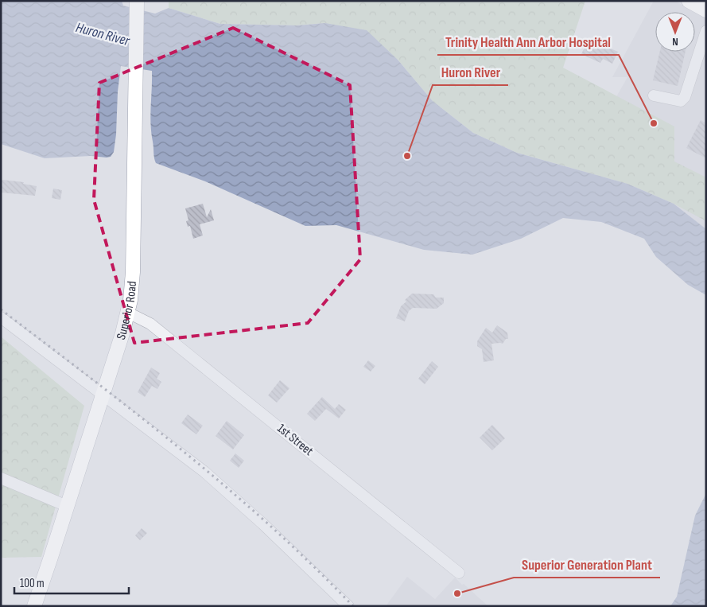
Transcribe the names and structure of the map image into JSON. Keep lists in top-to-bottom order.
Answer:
{
  "streets": {
    "main road": ["Superior Road"],
    "street": ["1st Street"]
  },
  "crossings": [
    ["Superior Road", "1st Street"]
  ],
  "water": ["Huron River"],
  "places": ["Trinity Health Ann Arbor Hospital", "Huron River", "Superior Generation Plant"],
  "scale_bar": "100 m",
  "north": "bottom"
}
